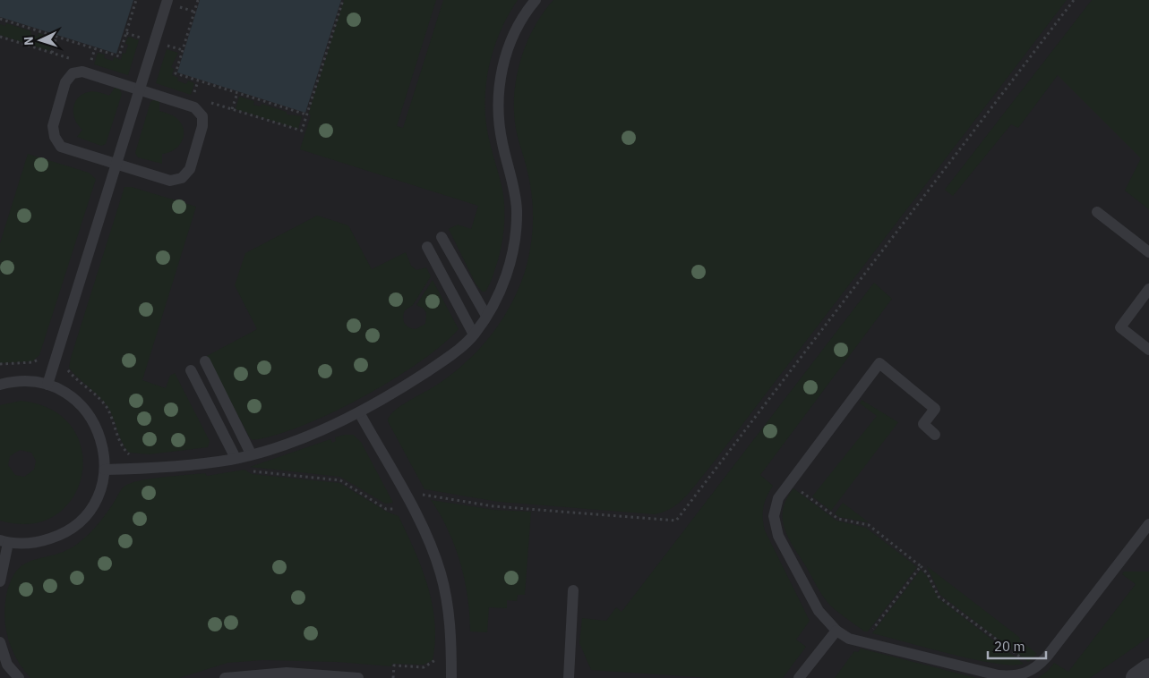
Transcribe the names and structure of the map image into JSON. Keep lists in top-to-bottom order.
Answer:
{
  "scale_bar": "20 m",
  "north": "left"
}
